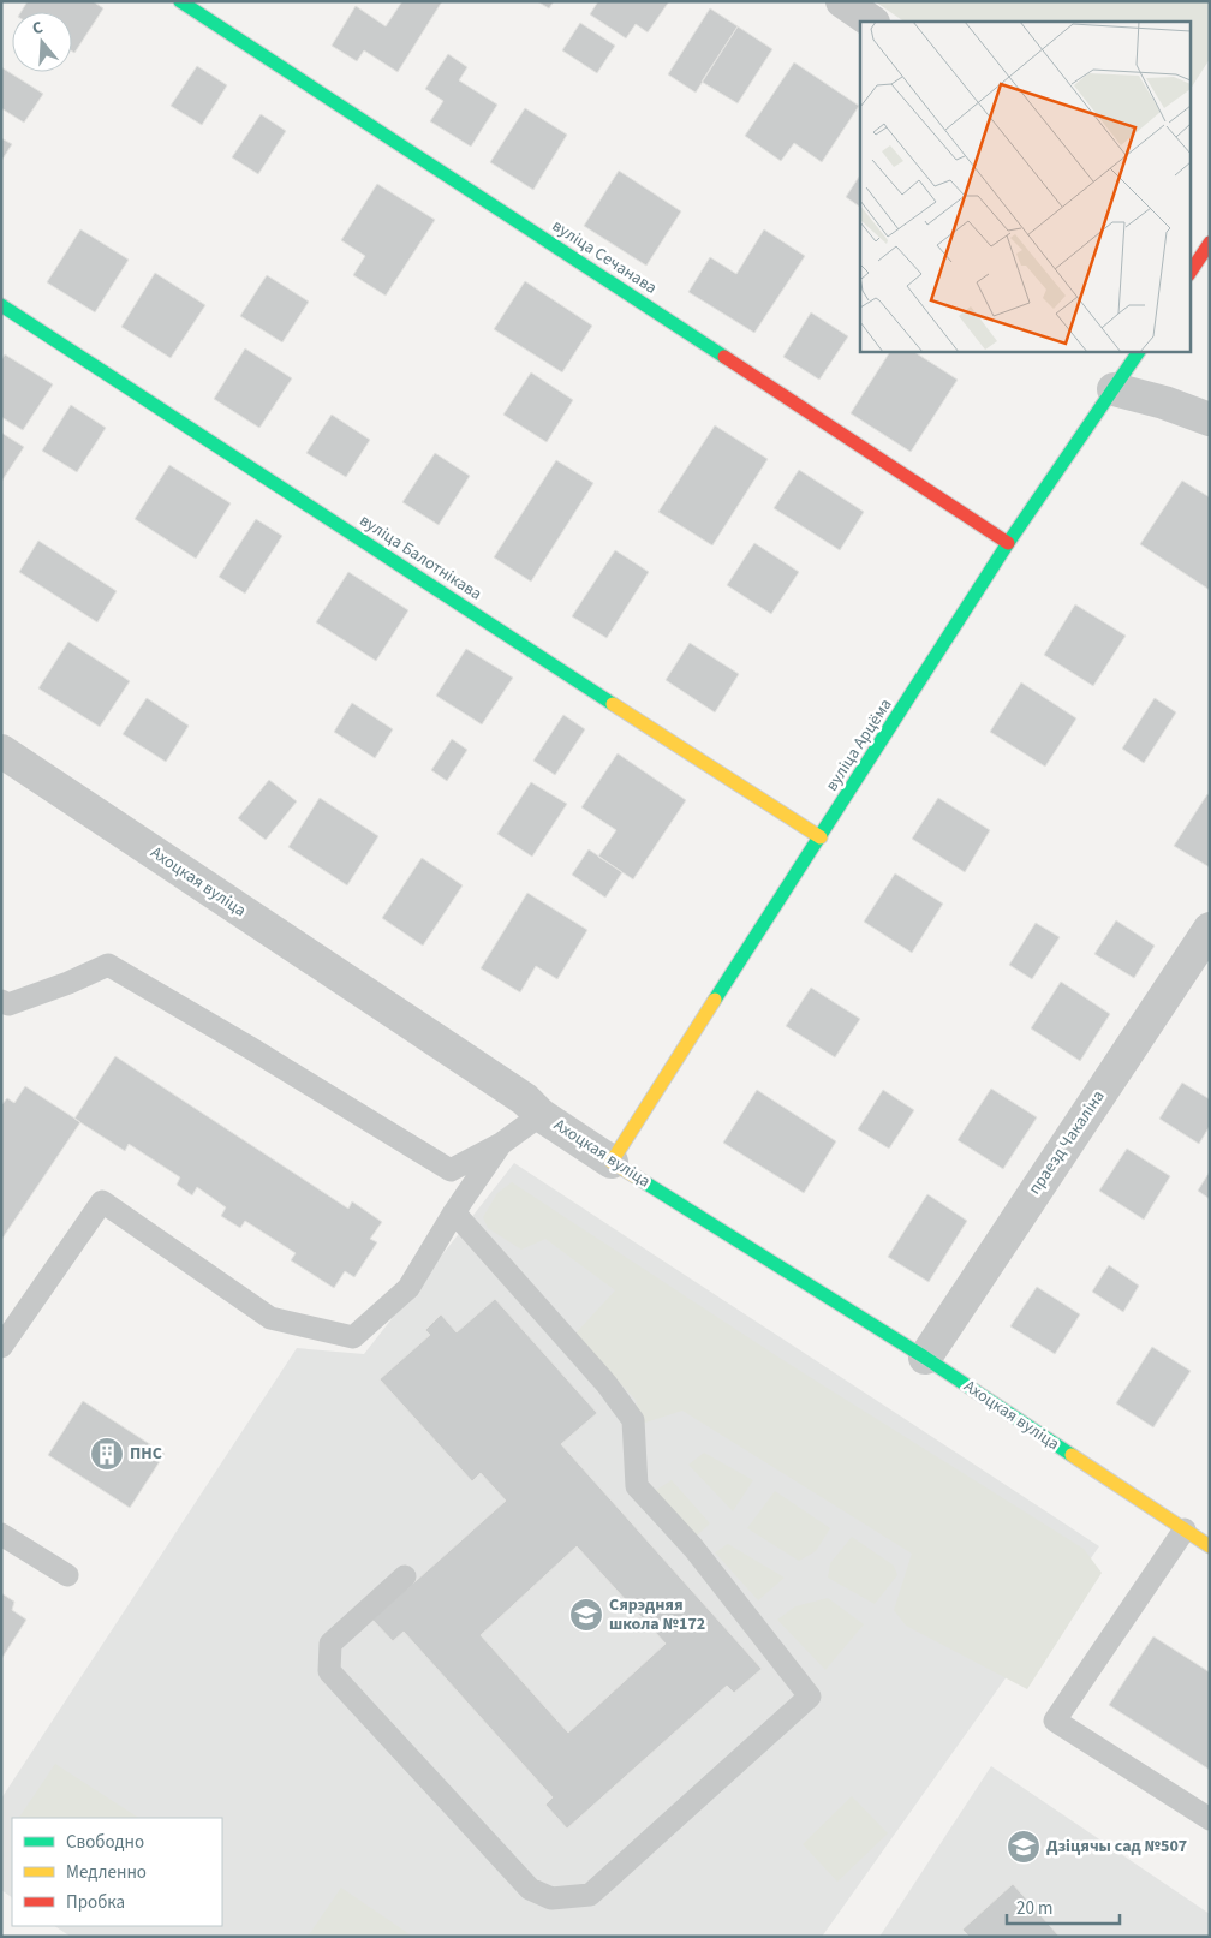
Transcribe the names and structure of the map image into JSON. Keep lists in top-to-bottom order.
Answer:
{
  "streets": {
    "street": [
      "вуліца Сечанава",
      "вуліца Балотнікава",
      "вуліца Арцёма",
      "Ахоцкая вуліца",
      "праезд Чакаліна"
    ]
  },
  "crossings": [
    ["вуліца Сечанава", "вуліца Арцёма"],
    ["вуліца Балотнікава", "вуліца Арцёма"],
    ["вуліца Арцёма", "Ахоцкая вуліца"],
    ["Ахоцкая вуліца", "праезд Чакаліна"]
  ],
  "places": {
    "building": ["ПНС"],
    "school or university": ["Сярэдняя школа №172", "Дзіцячы сад №507"]
  },
  "legend": ["Свободно", "Медленно", "Пробка"],
  "scale_bar": "20 m",
  "north": "top"
}
